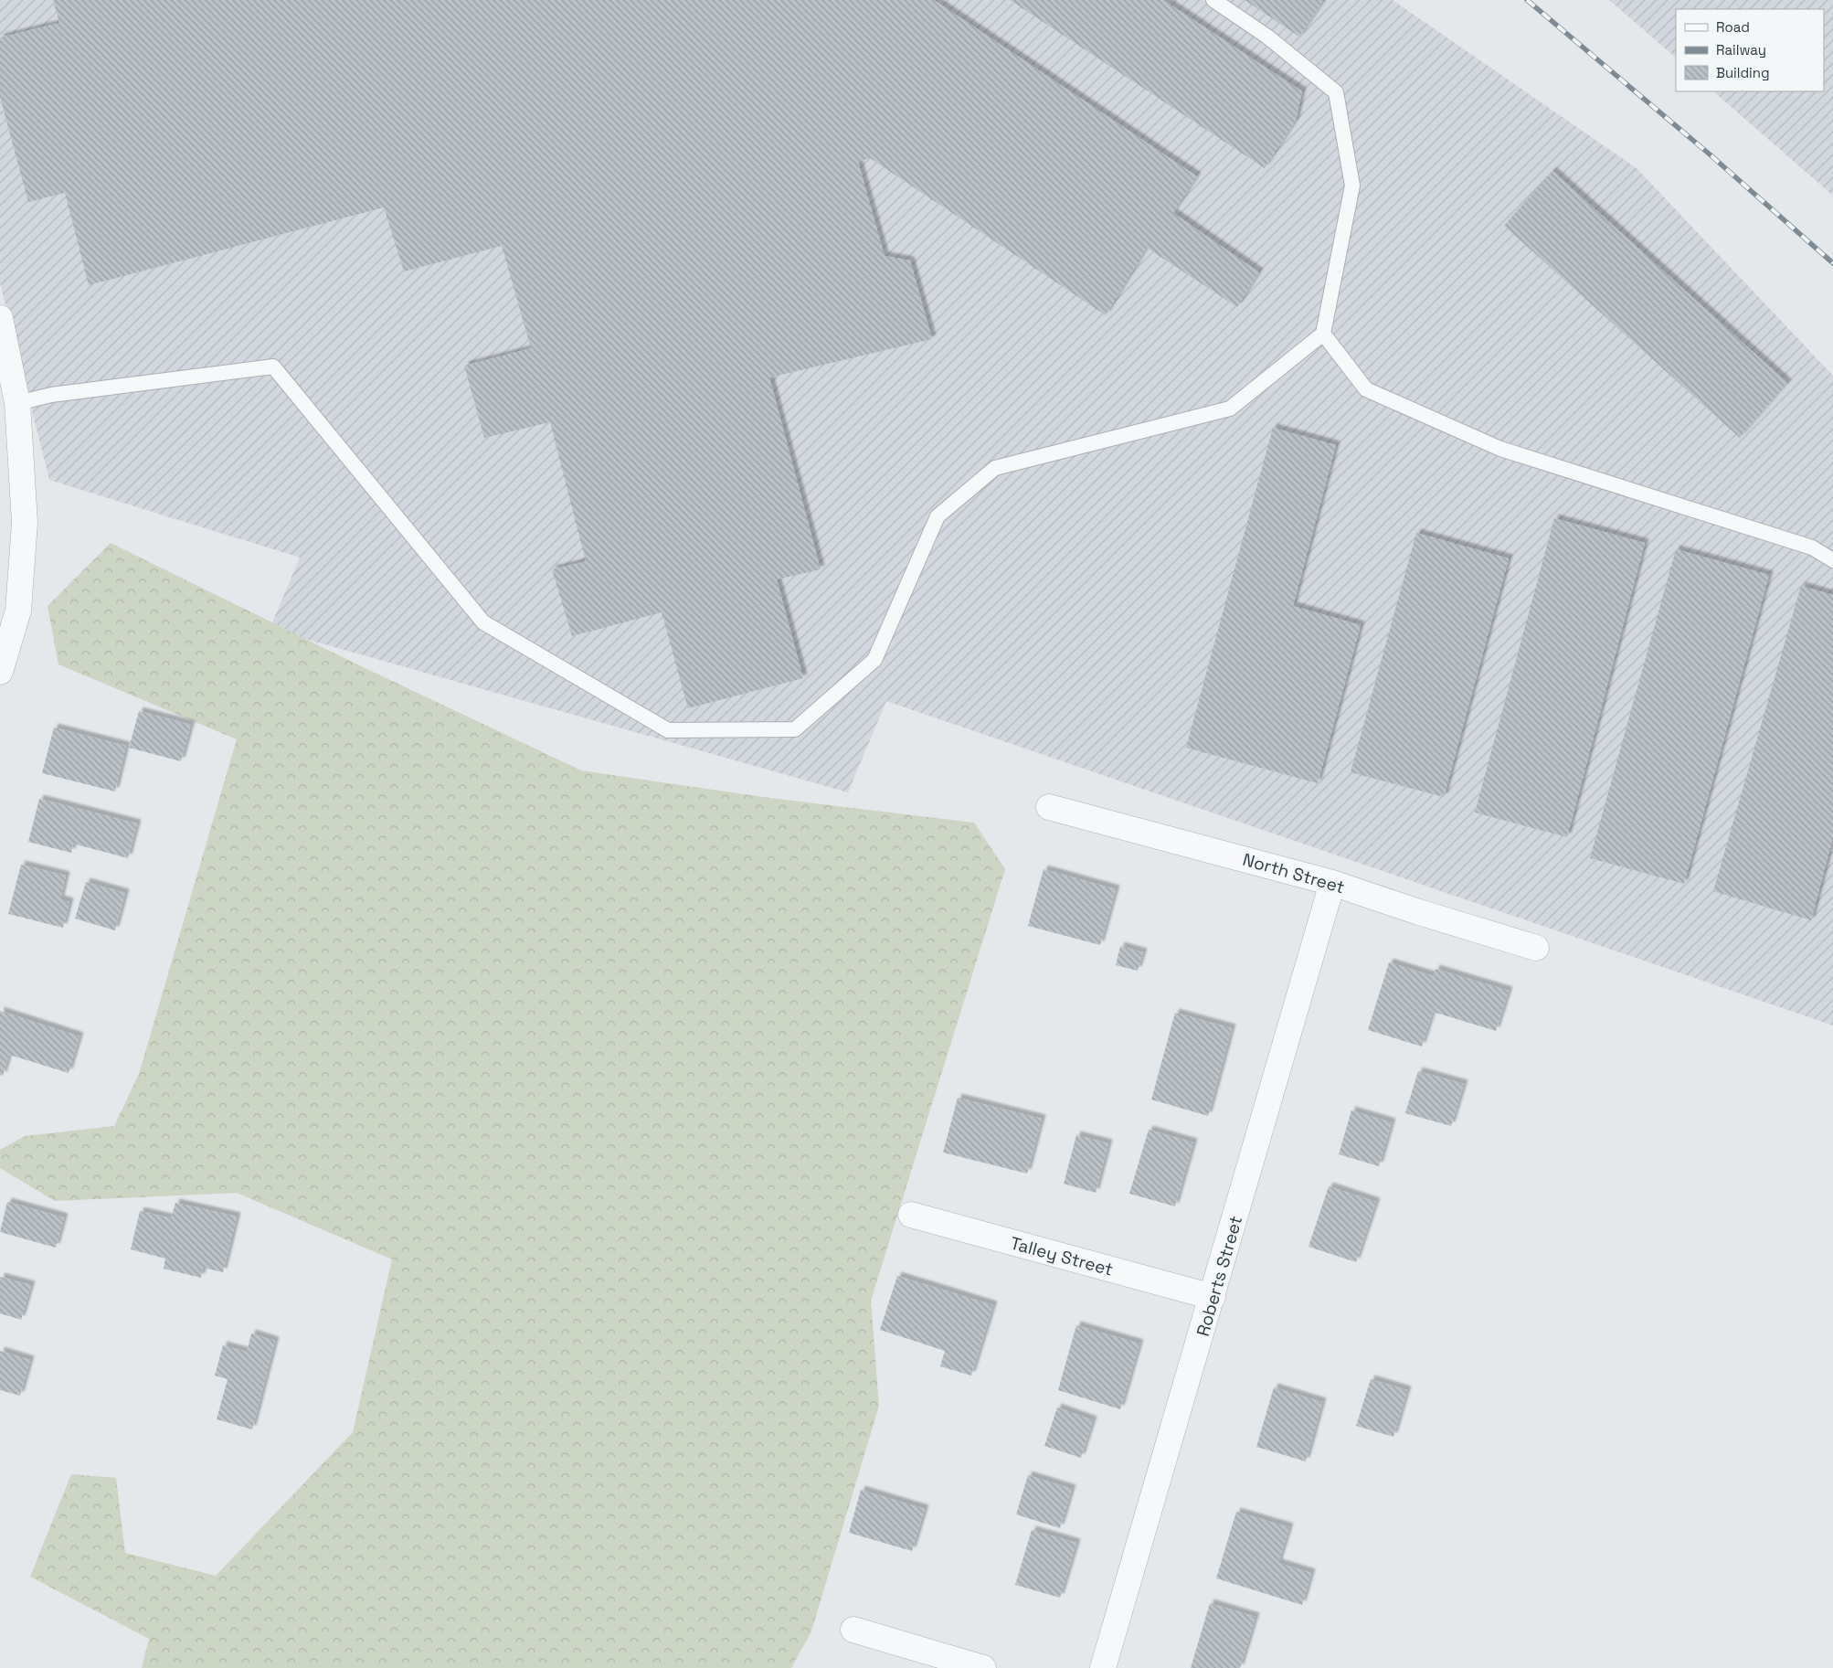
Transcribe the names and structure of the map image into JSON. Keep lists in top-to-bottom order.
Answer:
{
  "streets": {
    "street": ["North Street", "Talley Street", "Roberts Street"]
  },
  "crossings": [
    ["North Street", "Roberts Street"],
    ["Talley Street", "Roberts Street"]
  ],
  "legend": ["Road", "Railway", "Building"]
}
